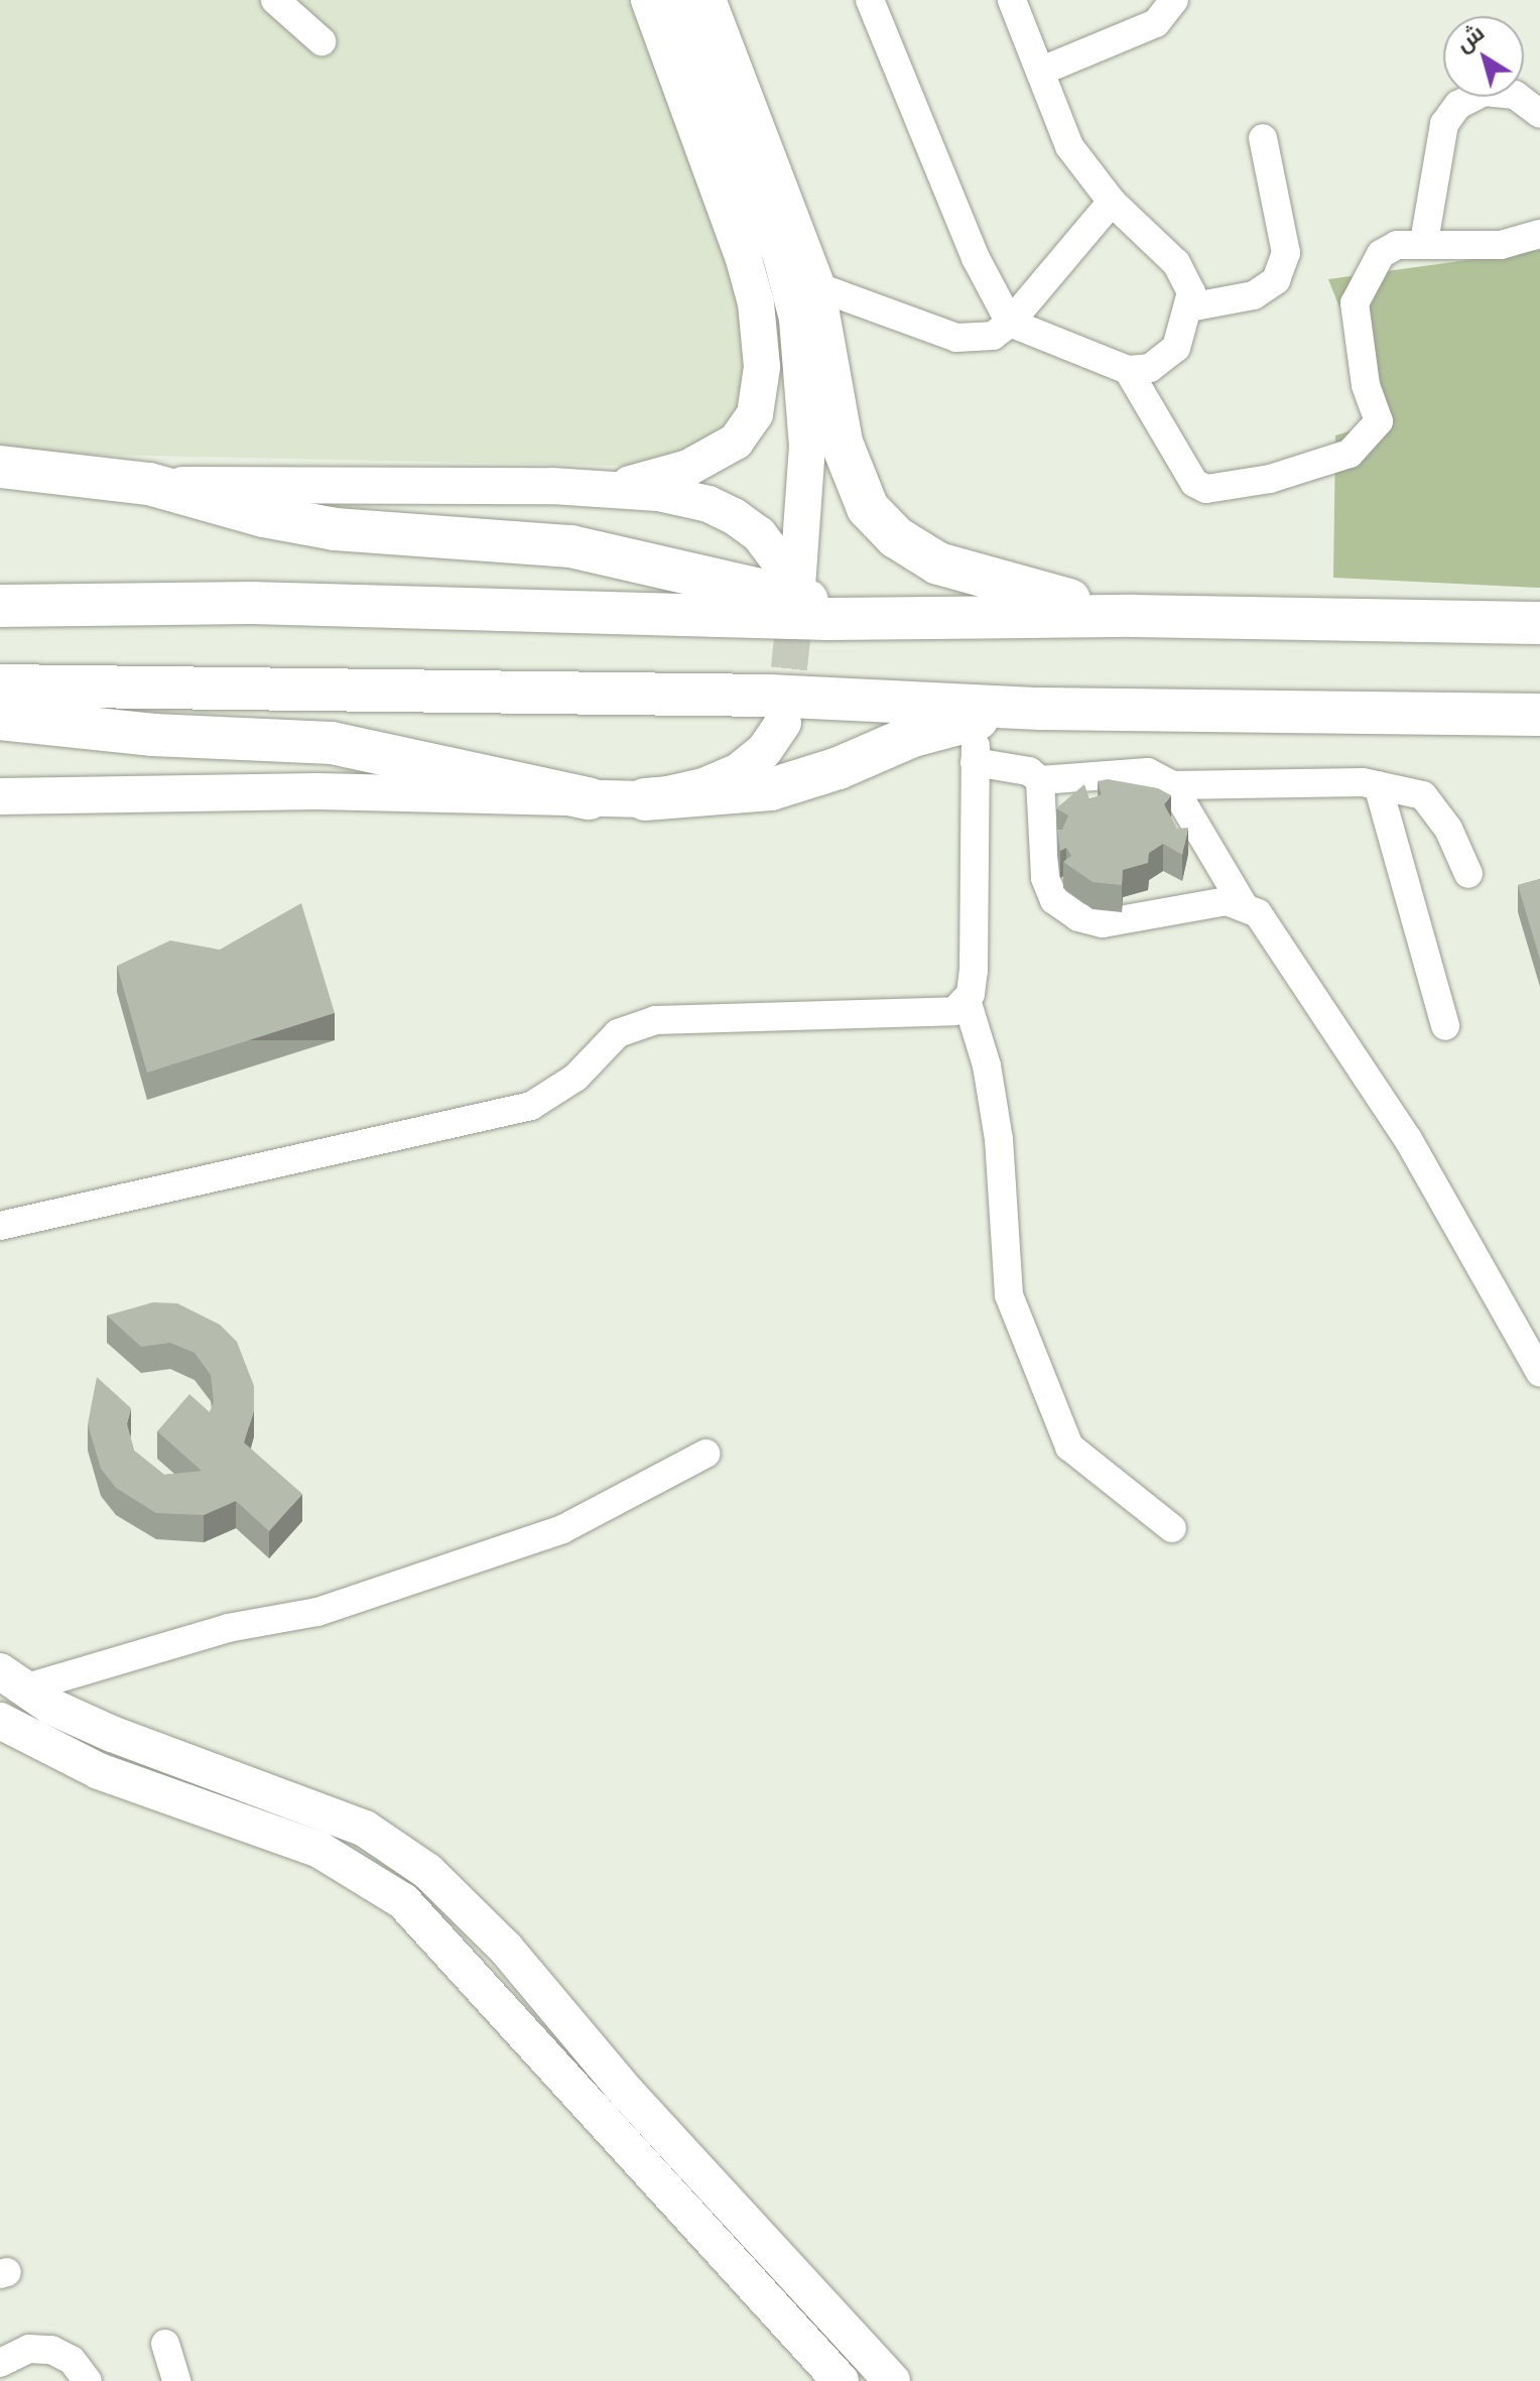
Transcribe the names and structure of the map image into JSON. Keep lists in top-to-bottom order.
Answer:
{
  "north": "top left"
}
